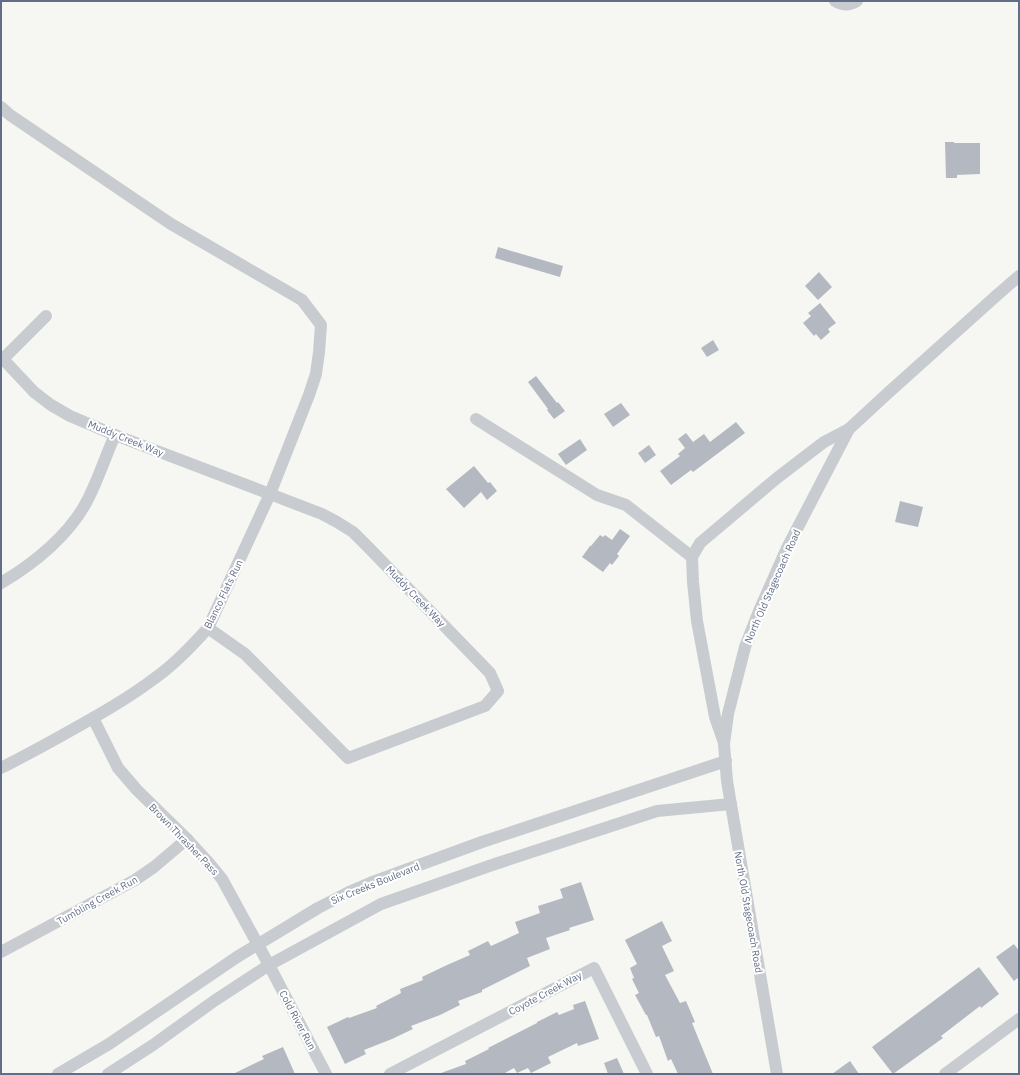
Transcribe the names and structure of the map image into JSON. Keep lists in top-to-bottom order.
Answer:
{
  "streets": {
    "street": [
      "Muddy Creek Way",
      "North Old Stagecoach Road",
      "Blanco Flats Run",
      "Brown Thrasher Pass",
      "Six Creeks Boulevard",
      "Tumbling Creek Run",
      "Coyote Creek Way",
      "Cold River Run"
    ]
  },
  "crossings": [
    ["Muddy Creek Way", "Blanco Flats Run"],
    ["North Old Stagecoach Road", "Six Creeks Boulevard"],
    ["Blanco Flats Run", "Brown Thrasher Pass"],
    ["Brown Thrasher Pass", "Six Creeks Boulevard"],
    ["Brown Thrasher Pass", "Tumbling Creek Run"],
    ["Brown Thrasher Pass", "Cold River Run"]
  ]
}
